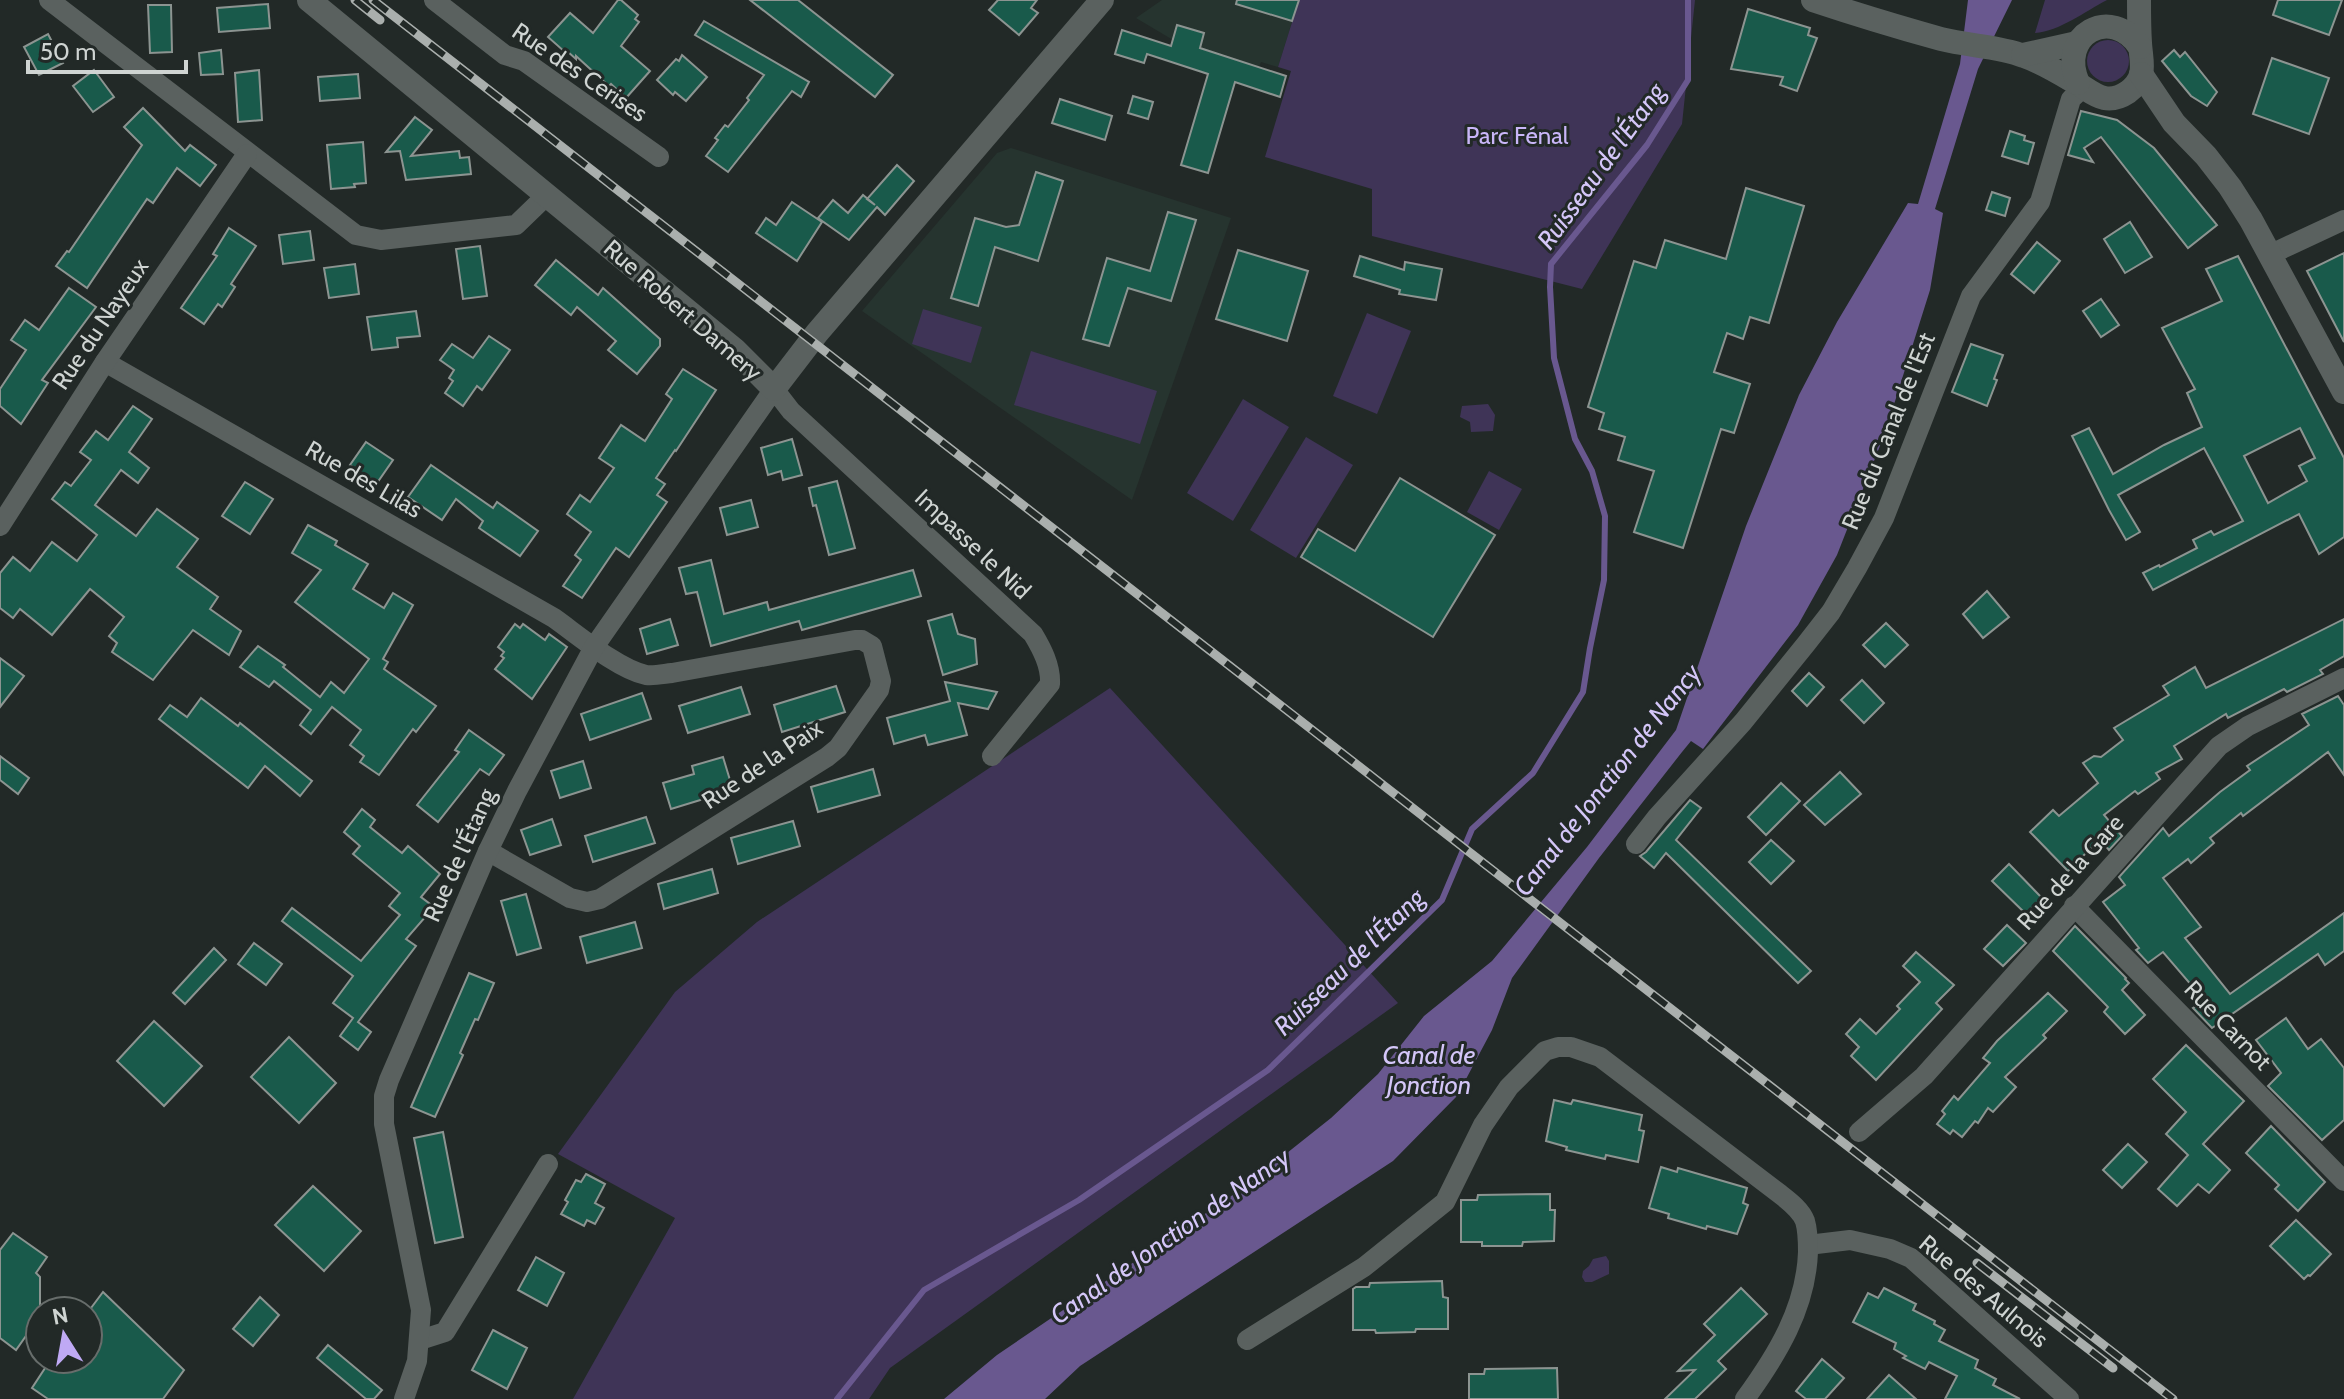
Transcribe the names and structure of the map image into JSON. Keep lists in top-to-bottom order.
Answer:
{
  "streets": {
    "street": [
      "Rue des Cerises",
      "Rue Robert Damery",
      "Rue du Nayeux",
      "Rue du Canal de l'Est",
      "Rue des Lilas",
      "Impasse le Nid",
      "Rue de la Paix",
      "Rue de l'Étang",
      "Rue de la Gare",
      "Rue Carnot",
      "Rue des Aulnois"
    ]
  },
  "crossings": [
    ["Rue Robert Damery", "Impasse le Nid"],
    ["Rue Robert Damery", "Rue de l'Étang"],
    ["Rue du Nayeux", "Rue des Lilas"],
    ["Rue des Lilas", "Rue de la Paix"],
    ["Rue des Lilas", "Rue de l'Étang"],
    ["Impasse le Nid", "Rue de l'Étang"],
    ["Rue de la Paix", "Rue de l'Étang"],
    ["Rue de la Gare", "Rue Carnot"]
  ],
  "water": ["Ruisseau de l'Étang", "Canal de Jonction de Nancy", "Canal de Jonction"],
  "parks": ["Parc Fénal"],
  "scale_bar": "50 m",
  "north": "top"
}
